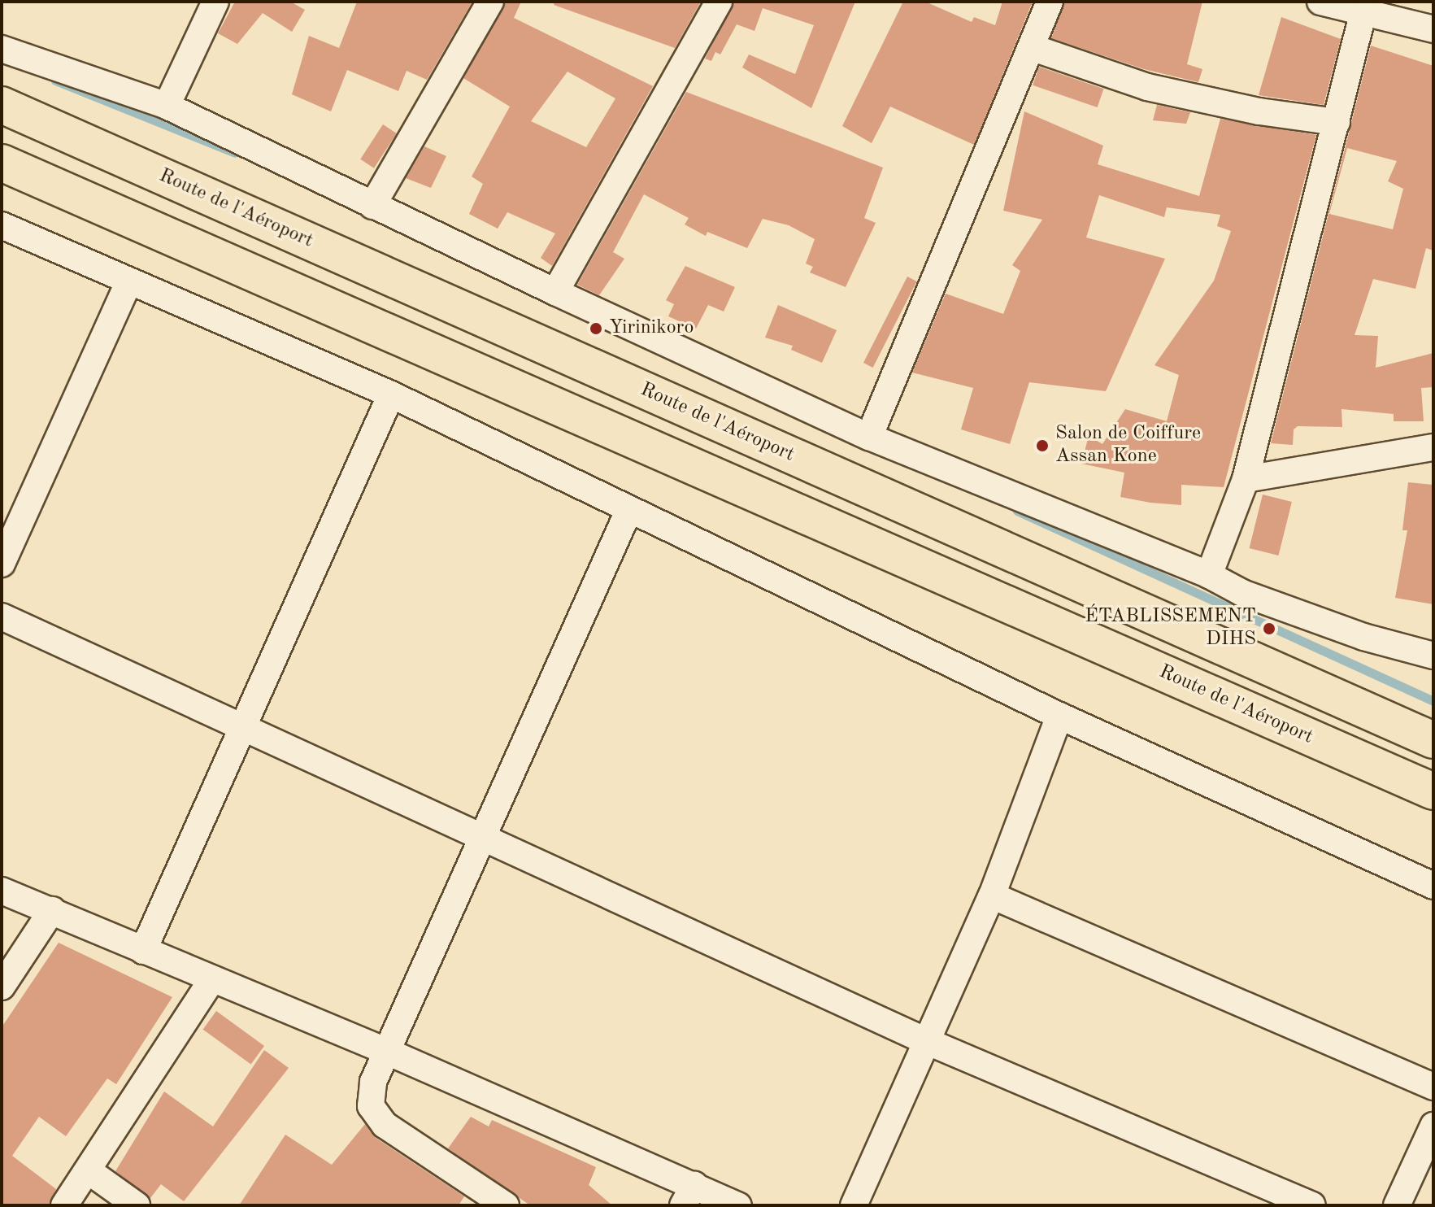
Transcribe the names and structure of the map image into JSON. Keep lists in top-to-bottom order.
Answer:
{
  "streets": {
    "highway": ["Route de l'Aéroport"]
  },
  "places": ["Yirinikoro", "Salon de Coiffure Assan Kone", "ÉTABLISSEMENT DIHS"]
}
